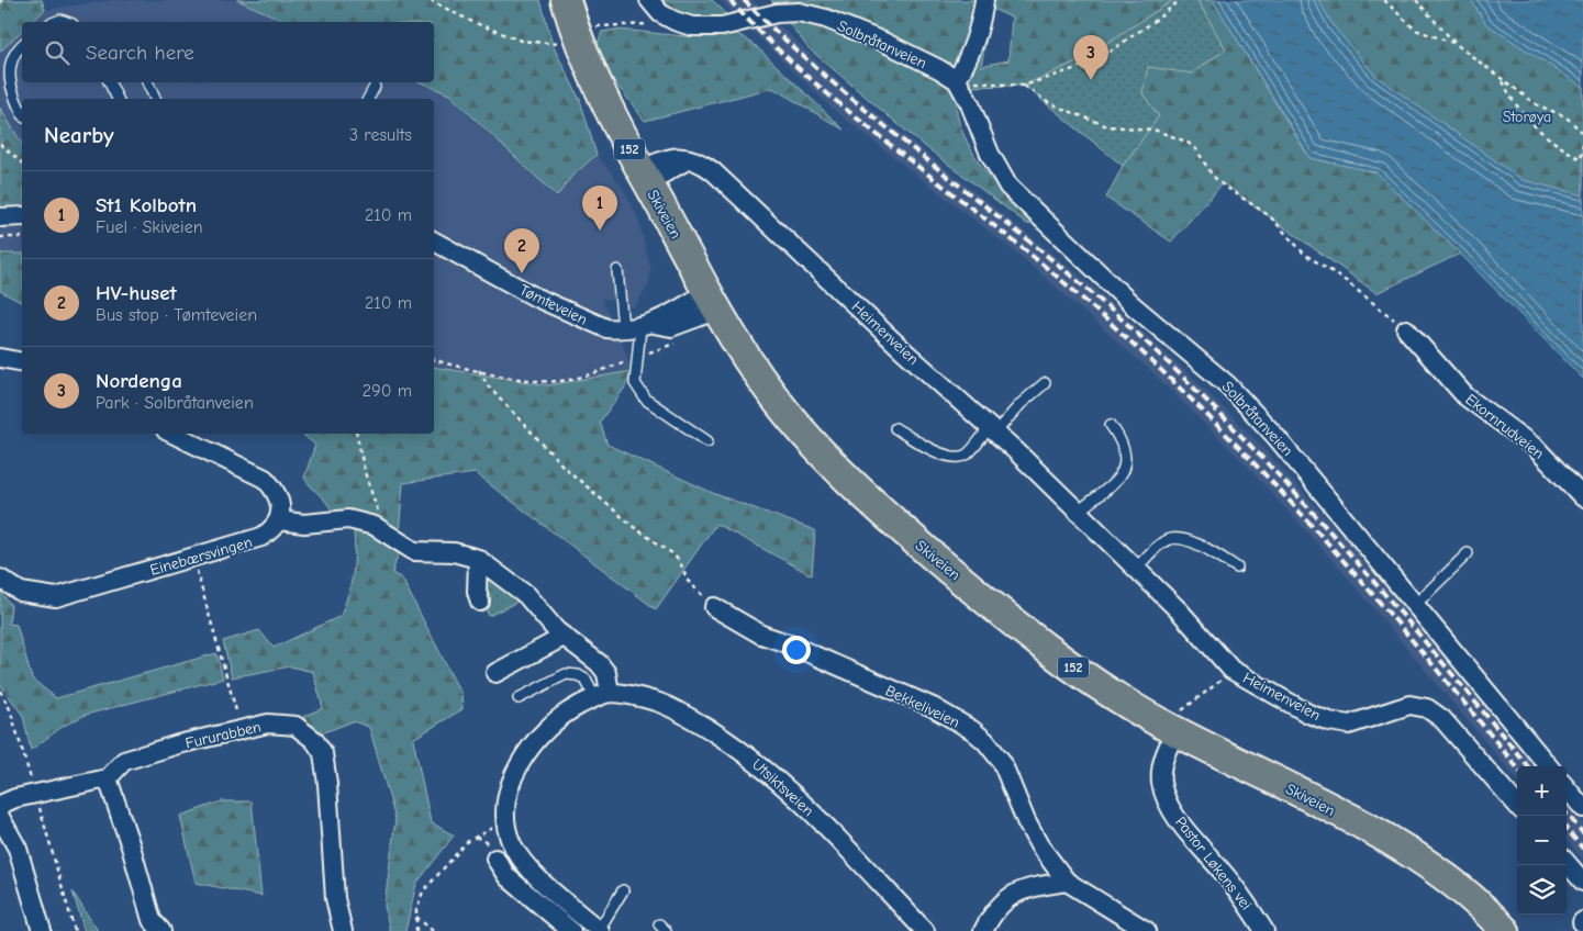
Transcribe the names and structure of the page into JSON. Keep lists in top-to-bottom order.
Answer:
{
  "streets": {
    "main road": ["152", "Skiveien"],
    "street": [
      "Solbråtanveien",
      "Tømteveien",
      "Heimenveien",
      "Ekornrudveien",
      "Einebærsvingen",
      "Bekkeliveien",
      "Fururabben",
      "Utsiktsveien",
      "Pastor Løkens vei"
    ]
  },
  "crossings": [
    ["Skiveien", "Heimenveien"],
    ["Skiveien", "Pastor Løkens vei"]
  ],
  "parks": ["Storøya"],
  "page": {
    "search": "Search here",
    "pins": ["3", "1", "2"],
    "heading": ["Nearby", "3 results"],
    "list": [
      {
        "mark": "1",
        "name": "St1 Kolbotn",
        "note": "Fuel · Skiveien",
        "value": "210 m"
      },
      {
        "mark": "2",
        "name": "HV-huset",
        "note": "Bus stop · Tømteveien",
        "value": "210 m"
      },
      {
        "mark": "3",
        "name": "Nordenga",
        "note": "Park · Solbråtanveien",
        "value": "290 m"
      }
    ],
    "map_buttons": ["+", "−"]
  }
}
